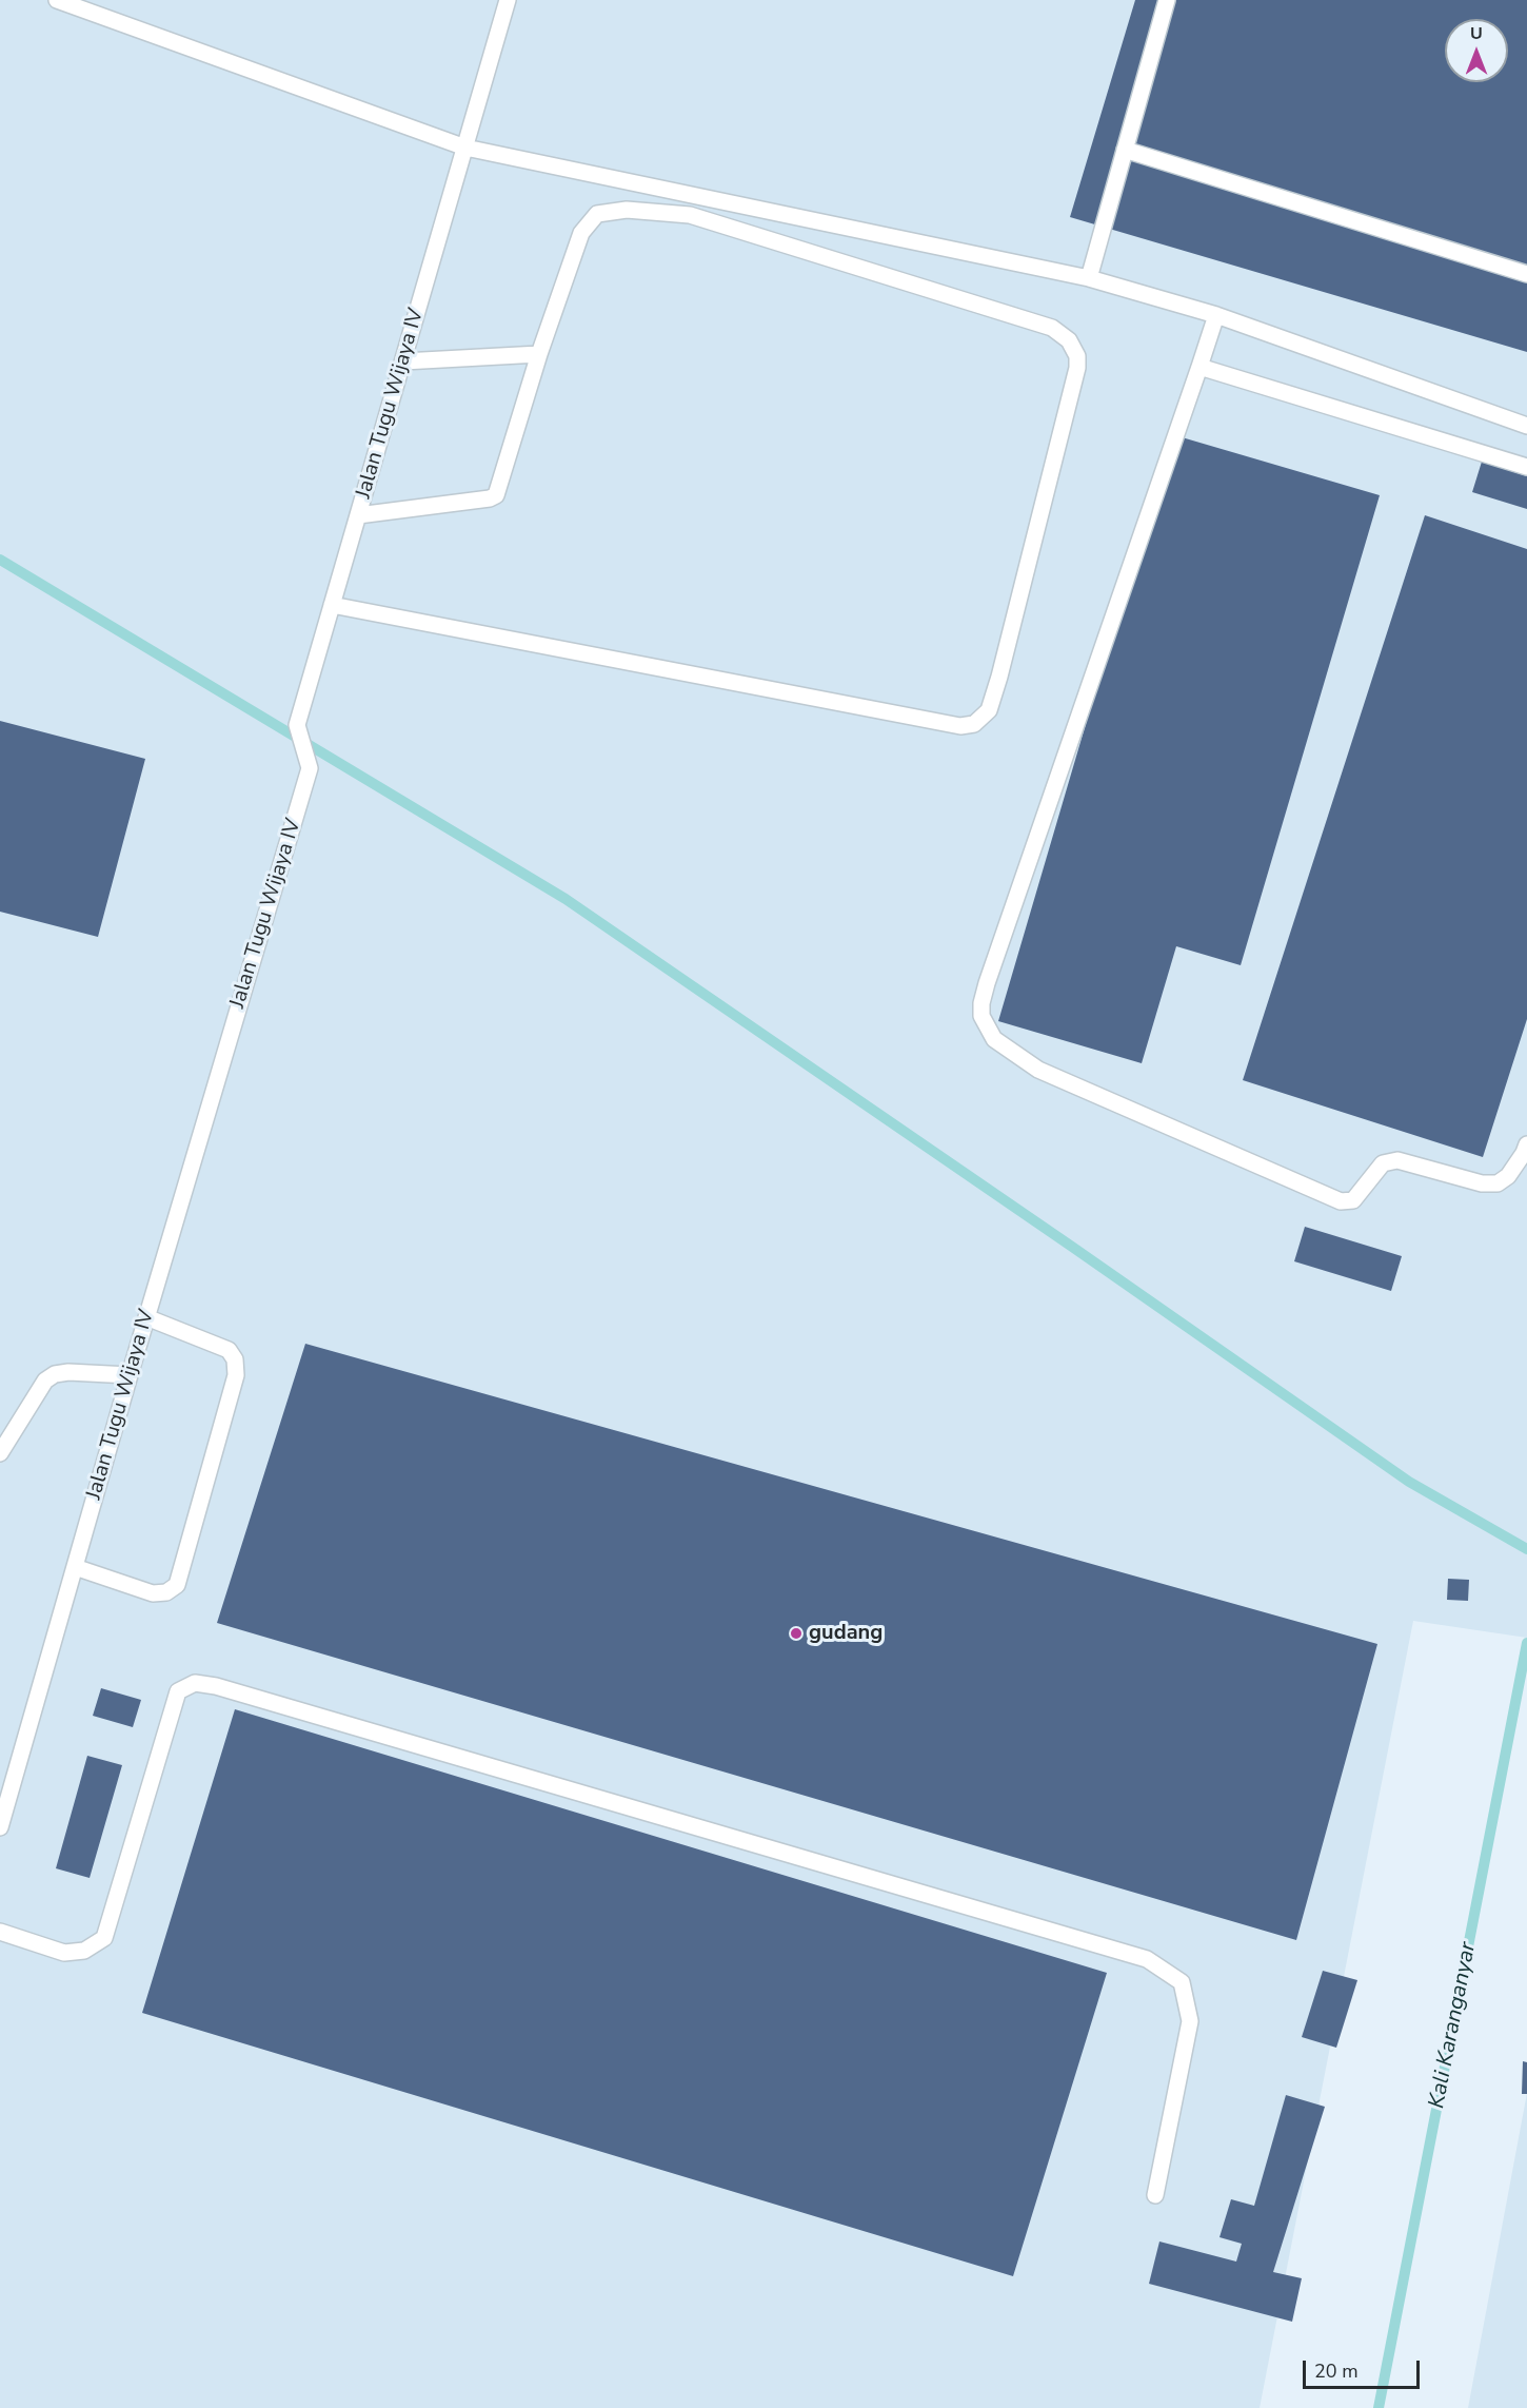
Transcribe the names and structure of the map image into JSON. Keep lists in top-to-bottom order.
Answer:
{
  "streets": {
    "lane": ["Jalan Tugu Wijaya IV"]
  },
  "water": ["Kali Karanganyar"],
  "places": ["gudang"],
  "scale_bar": "20 m",
  "north": "top"
}
